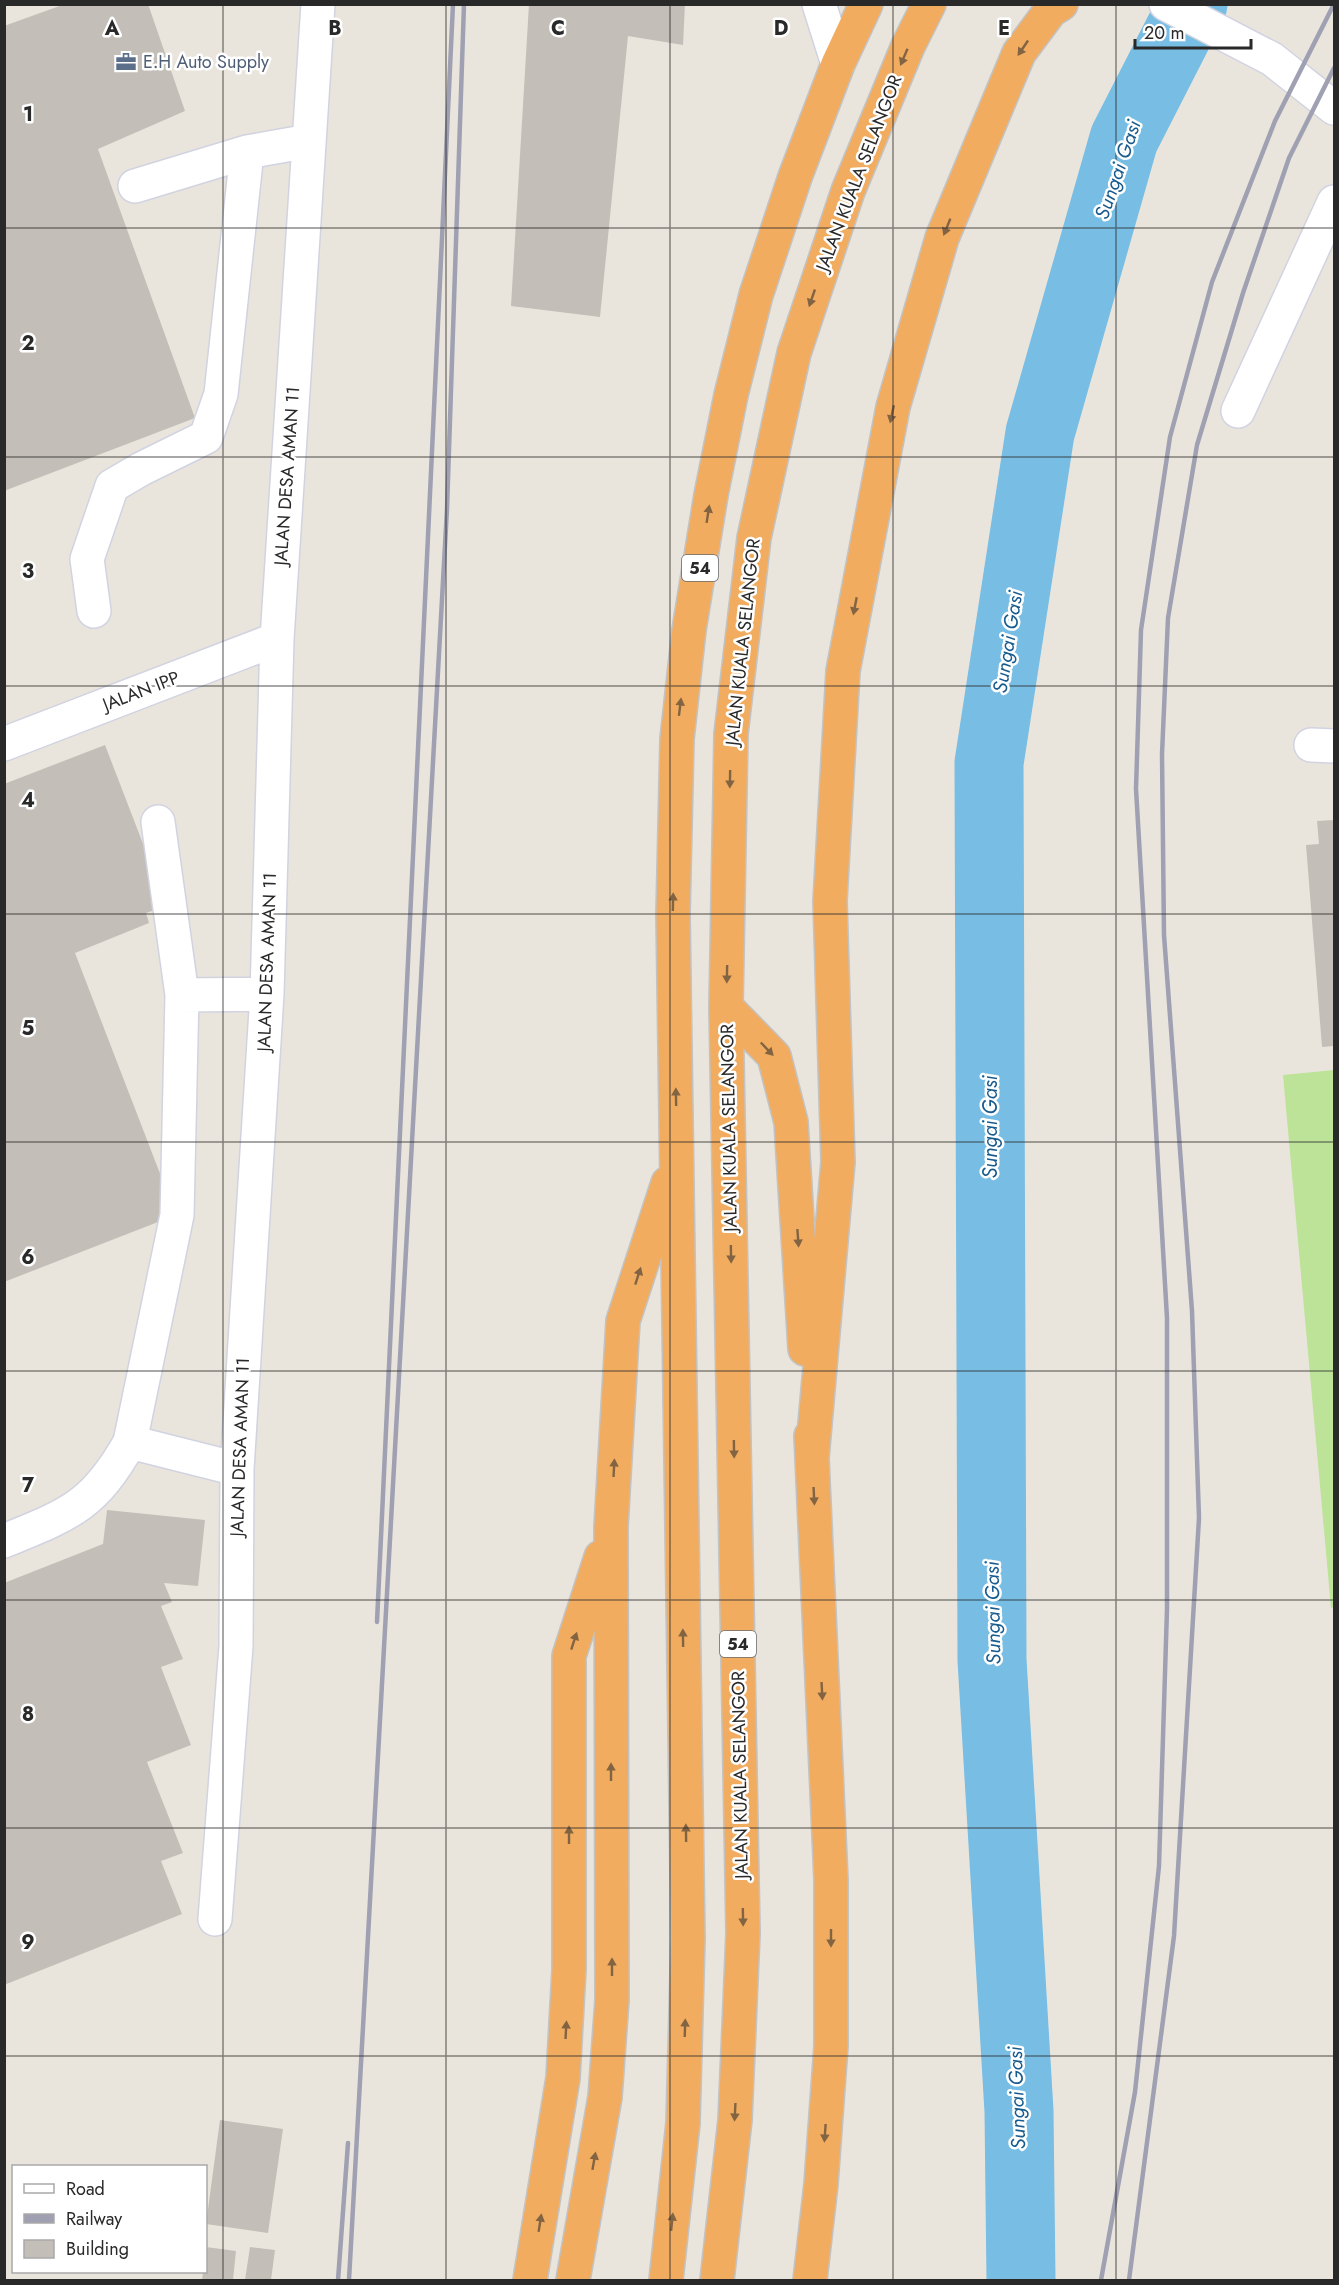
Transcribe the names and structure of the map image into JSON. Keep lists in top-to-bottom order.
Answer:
{
  "streets": {
    "highway": ["JALAN KUALA SELANGOR", "54"],
    "street": ["JALAN DESA AMAN 11", "JALAN IPP"]
  },
  "crossings": [
    ["JALAN DESA AMAN 11", "JALAN IPP"]
  ],
  "water": ["Sungai Gasi"],
  "places": {
    "office": ["E.H Auto Supply"]
  },
  "legend": ["Road", "Railway", "Building"],
  "scale_bar": "20 m",
  "grid": {
    "columns": [
      "A",
      "B",
      "C",
      "D",
      "E"
    ],
    "rows": [
      "1",
      "2",
      "3",
      "4",
      "5",
      "6",
      "7",
      "8",
      "9"
    ]
  }
}
